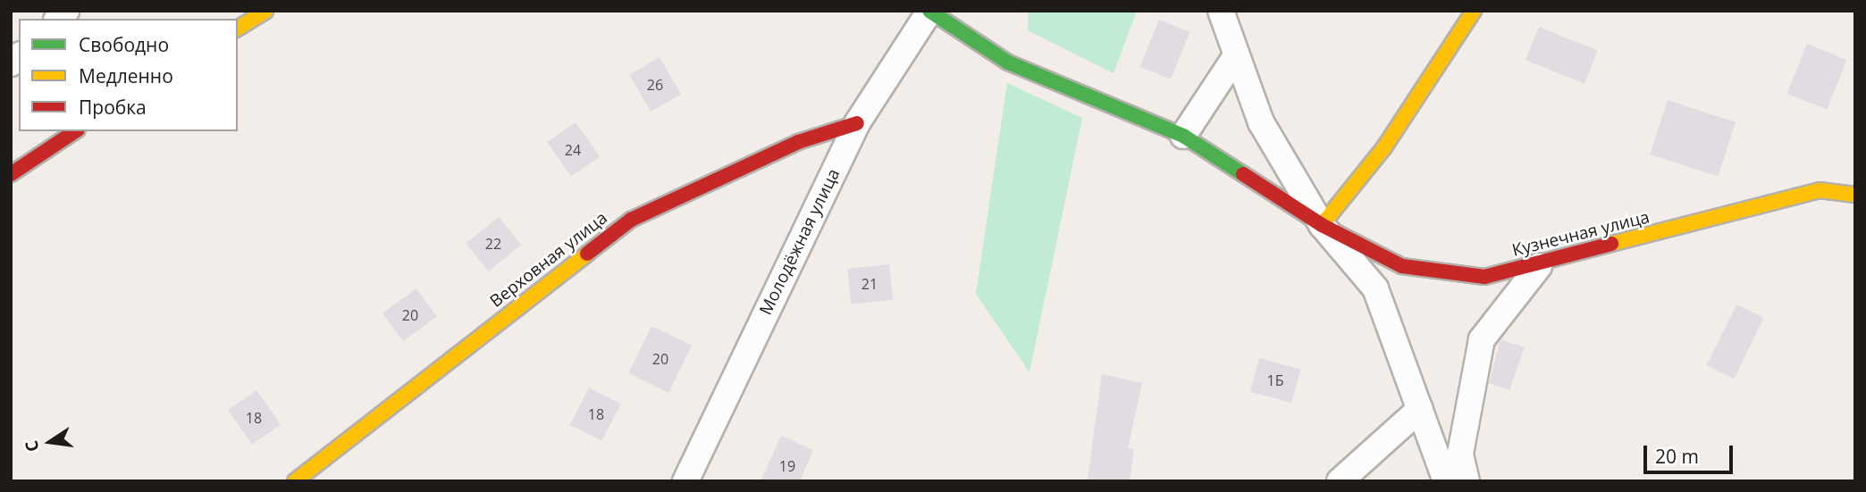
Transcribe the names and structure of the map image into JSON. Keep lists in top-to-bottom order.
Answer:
{
  "streets": {
    "street": ["Кузнечная улица", "Молодёжная улица", "Верховная улица"]
  },
  "crossings": [
    ["Кузнечная улица", "Молодёжная улица"],
    ["Молодёжная улица", "Верховная улица"]
  ],
  "house_numbers": [
    "26",
    "24",
    "22",
    "21",
    "20",
    "20",
    "1Б",
    "18",
    "18",
    "19"
  ],
  "legend": ["Свободно", "Медленно", "Пробка"],
  "scale_bar": "20 m",
  "north": "left"
}
